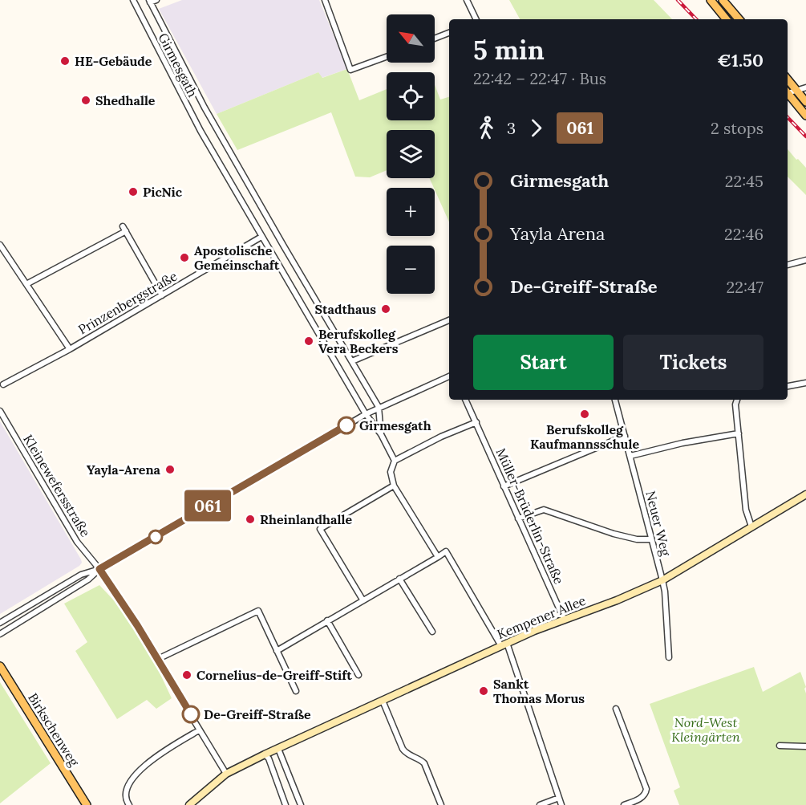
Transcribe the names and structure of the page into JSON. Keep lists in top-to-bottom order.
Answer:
{
  "streets": {
    "main road": ["Birkschenweg"],
    "street": [
      "Girmesgath",
      "Prinzenbergstraße",
      "Kleinewefersstraße",
      "Müller-Brüderlin-Straße",
      "Neuer Weg",
      "Kempener Allee"
    ]
  },
  "crossings": [
    ["Girmesgath", "Prinzenbergstraße"],
    ["Müller-Brüderlin-Straße", "Kempener Allee"],
    ["Neuer Weg", "Kempener Allee"]
  ],
  "parks": ["Nord-West Kleingärten"],
  "places": [
    "HE-Gebäude",
    "Shedhalle",
    "PicNic",
    "Apostolische Gemeinschaft",
    "Stadthaus",
    "Berufskolleg Vera Beckers",
    "Berufskolleg Kaufmannsschule",
    "Girmesgath",
    "Yayla-Arena",
    "Rheinlandhalle",
    "Cornelius-de-Greiff-Stift",
    "Sankt Thomas Morus",
    "De-Greiff-Straße"
  ],
  "lines": ["bus line 061"],
  "north": "top left",
  "page": {
    "on_map": "061",
    "map_buttons": ["+", "−"],
    "heading": ["5 min", "22:42 – 22:47 · Bus", "€1.50"],
    "legs": ["3", "061", "2 stops"],
    "list": [
      {
        "name": "Girmesgath",
        "value": "22:45"
      },
      {
        "name": "Yayla Arena",
        "value": "22:46"
      },
      {
        "name": "De-Greiff-Straße",
        "value": "22:47"
      }
    ],
    "buttons": ["Start", "Tickets"]
  }
}
